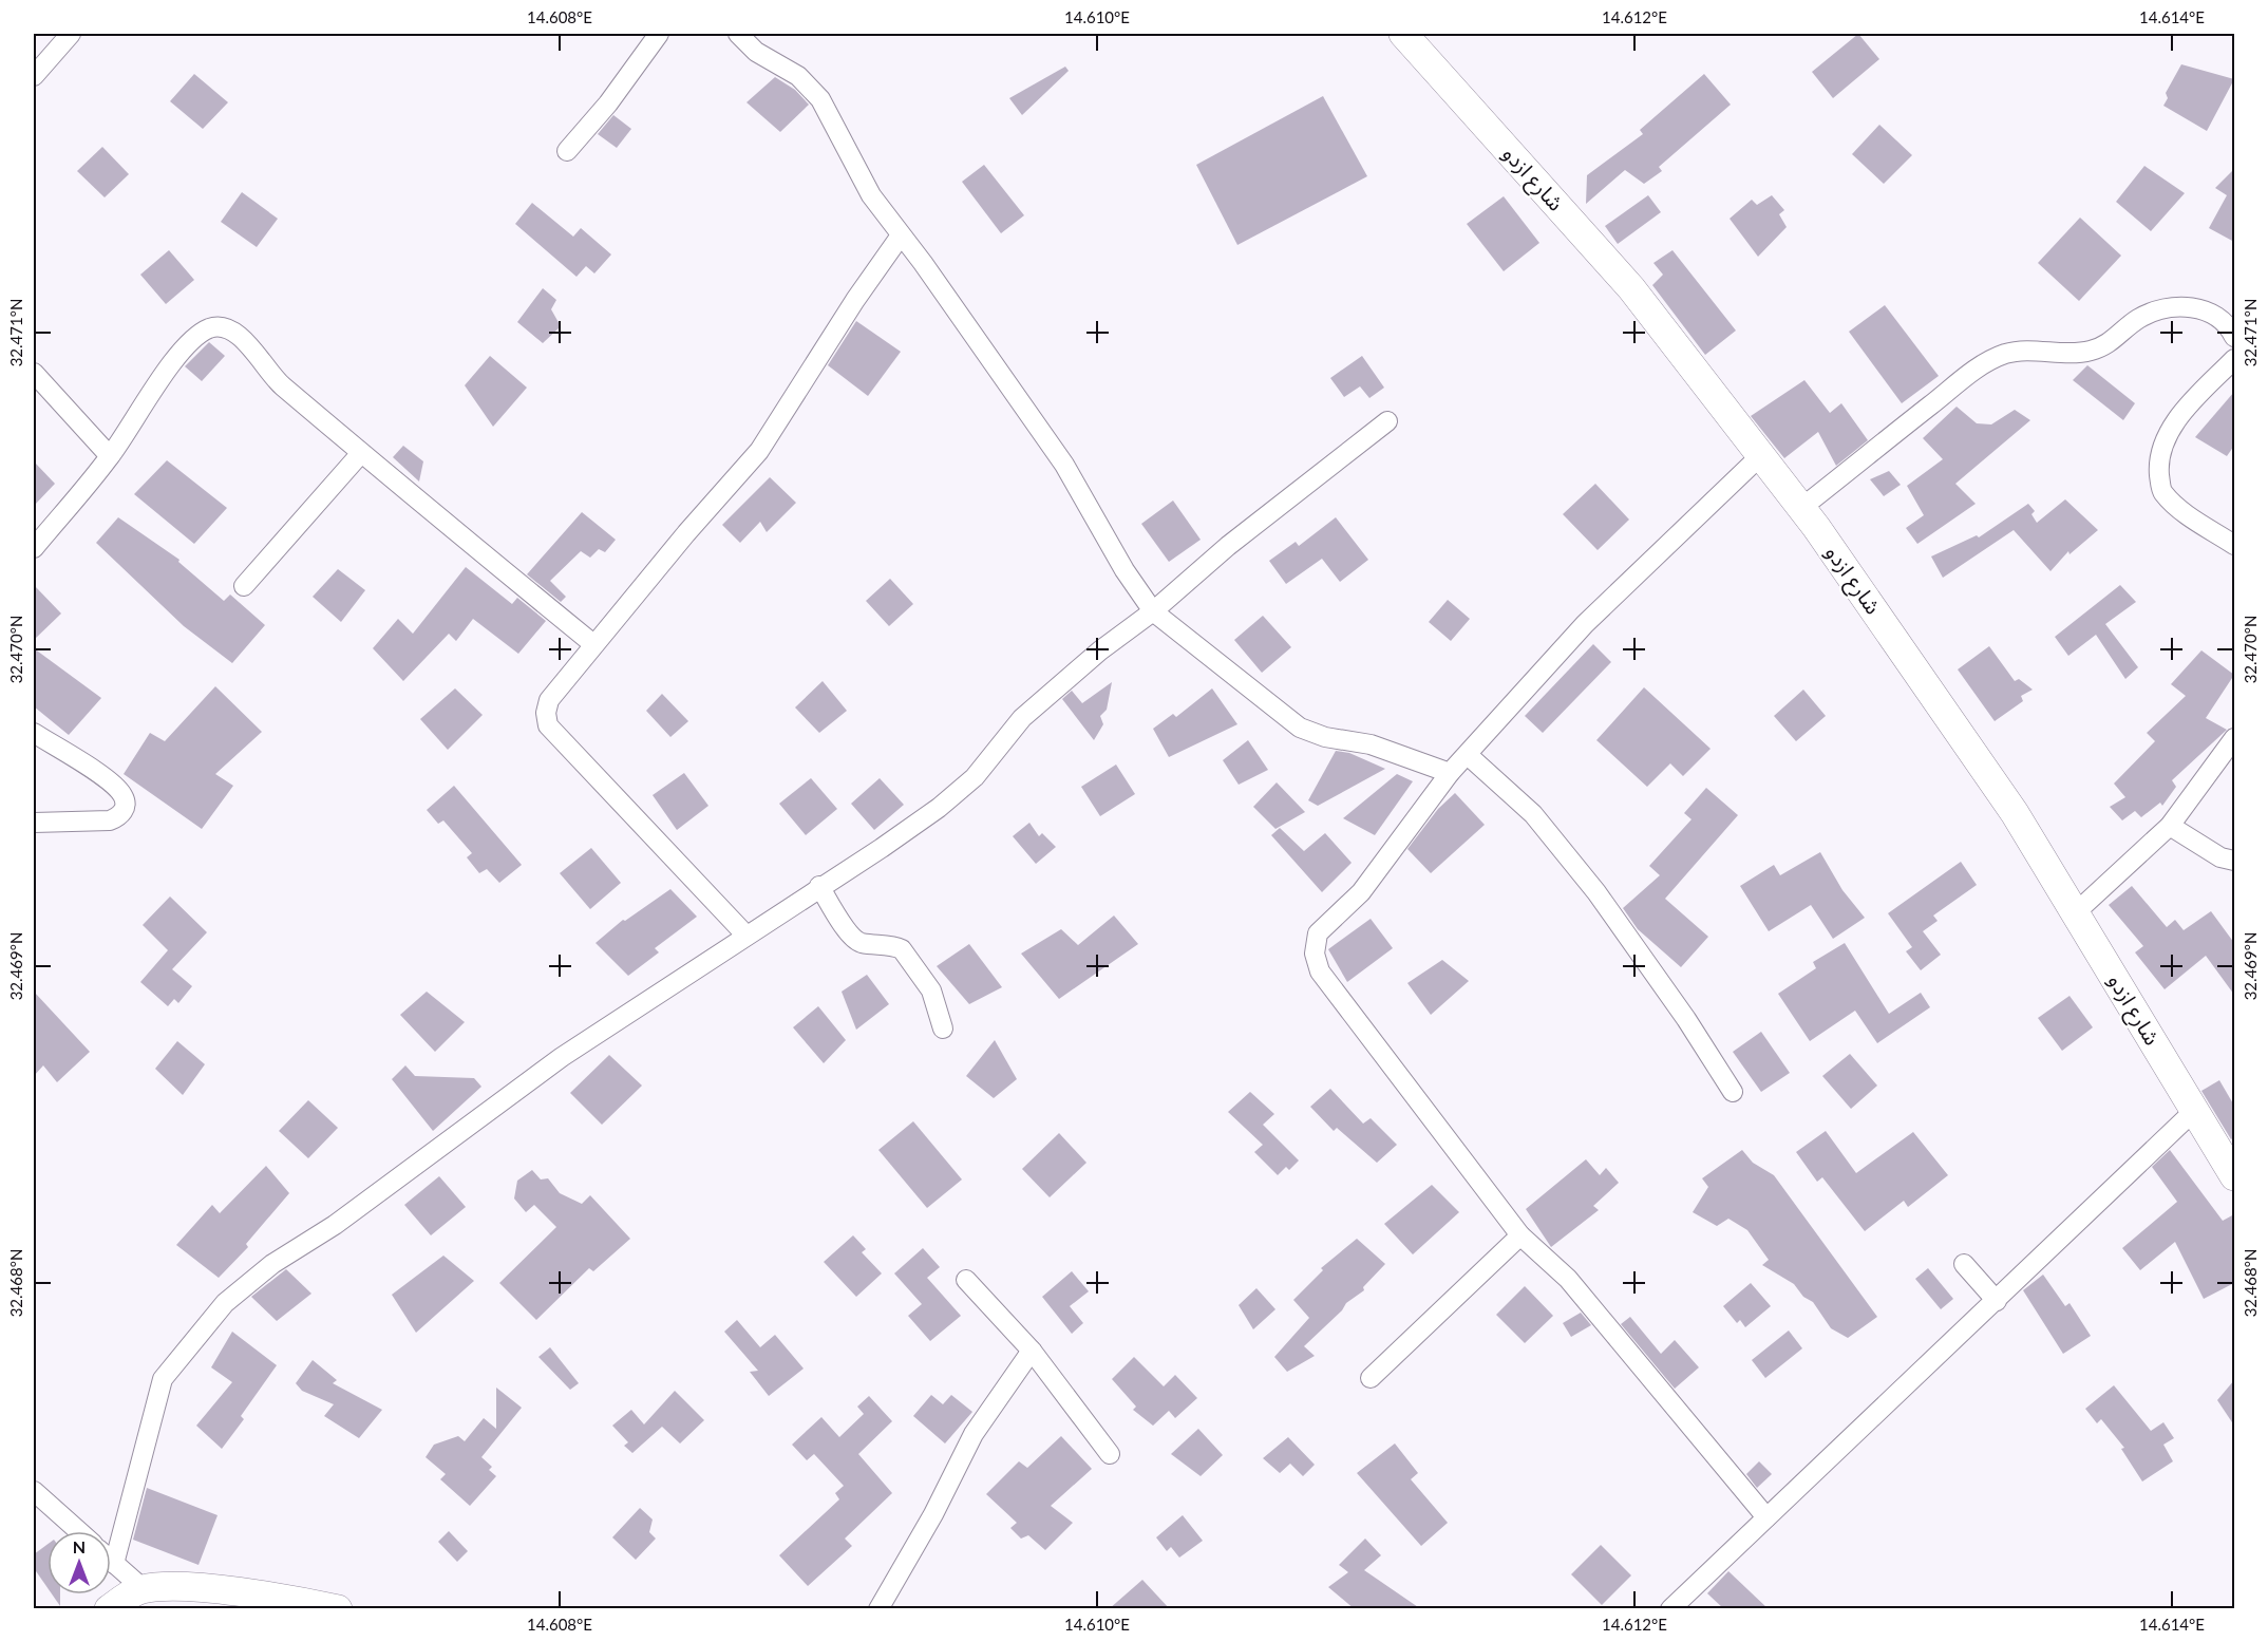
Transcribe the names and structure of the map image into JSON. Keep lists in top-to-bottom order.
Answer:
{
  "streets": {
    "street": ["شارع ازدو"]
  },
  "north": "top",
  "coordinates": [
    "14.608°E",
    "14.610°E",
    "14.612°E",
    "14.614°E",
    "32.471°N",
    "32.470°N",
    "32.469°N",
    "32.468°N"
  ]
}
